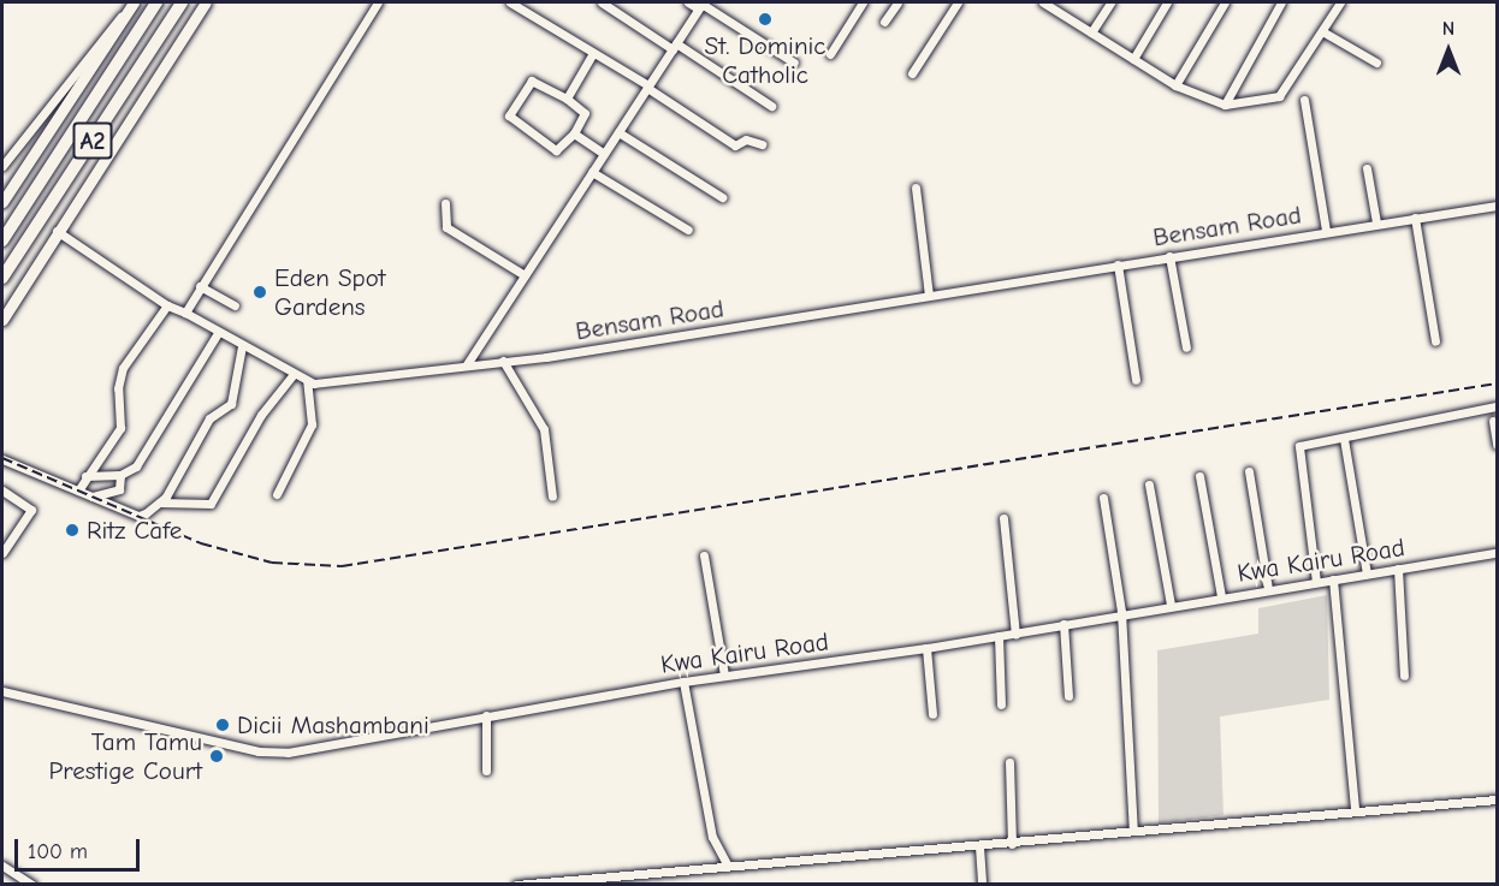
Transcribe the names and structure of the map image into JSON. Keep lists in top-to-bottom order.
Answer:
{
  "streets": {
    "highway": ["A2"],
    "street": ["Bensam Road", "Kwa Kairu Road"]
  },
  "places": [
    "St. Dominic Catholic",
    "Eden Spot Gardens",
    "Ritz Cafe",
    "Dicii Mashambani",
    "Tam Tamu Prestige Court"
  ],
  "scale_bar": "100 m",
  "north": "top"
}
